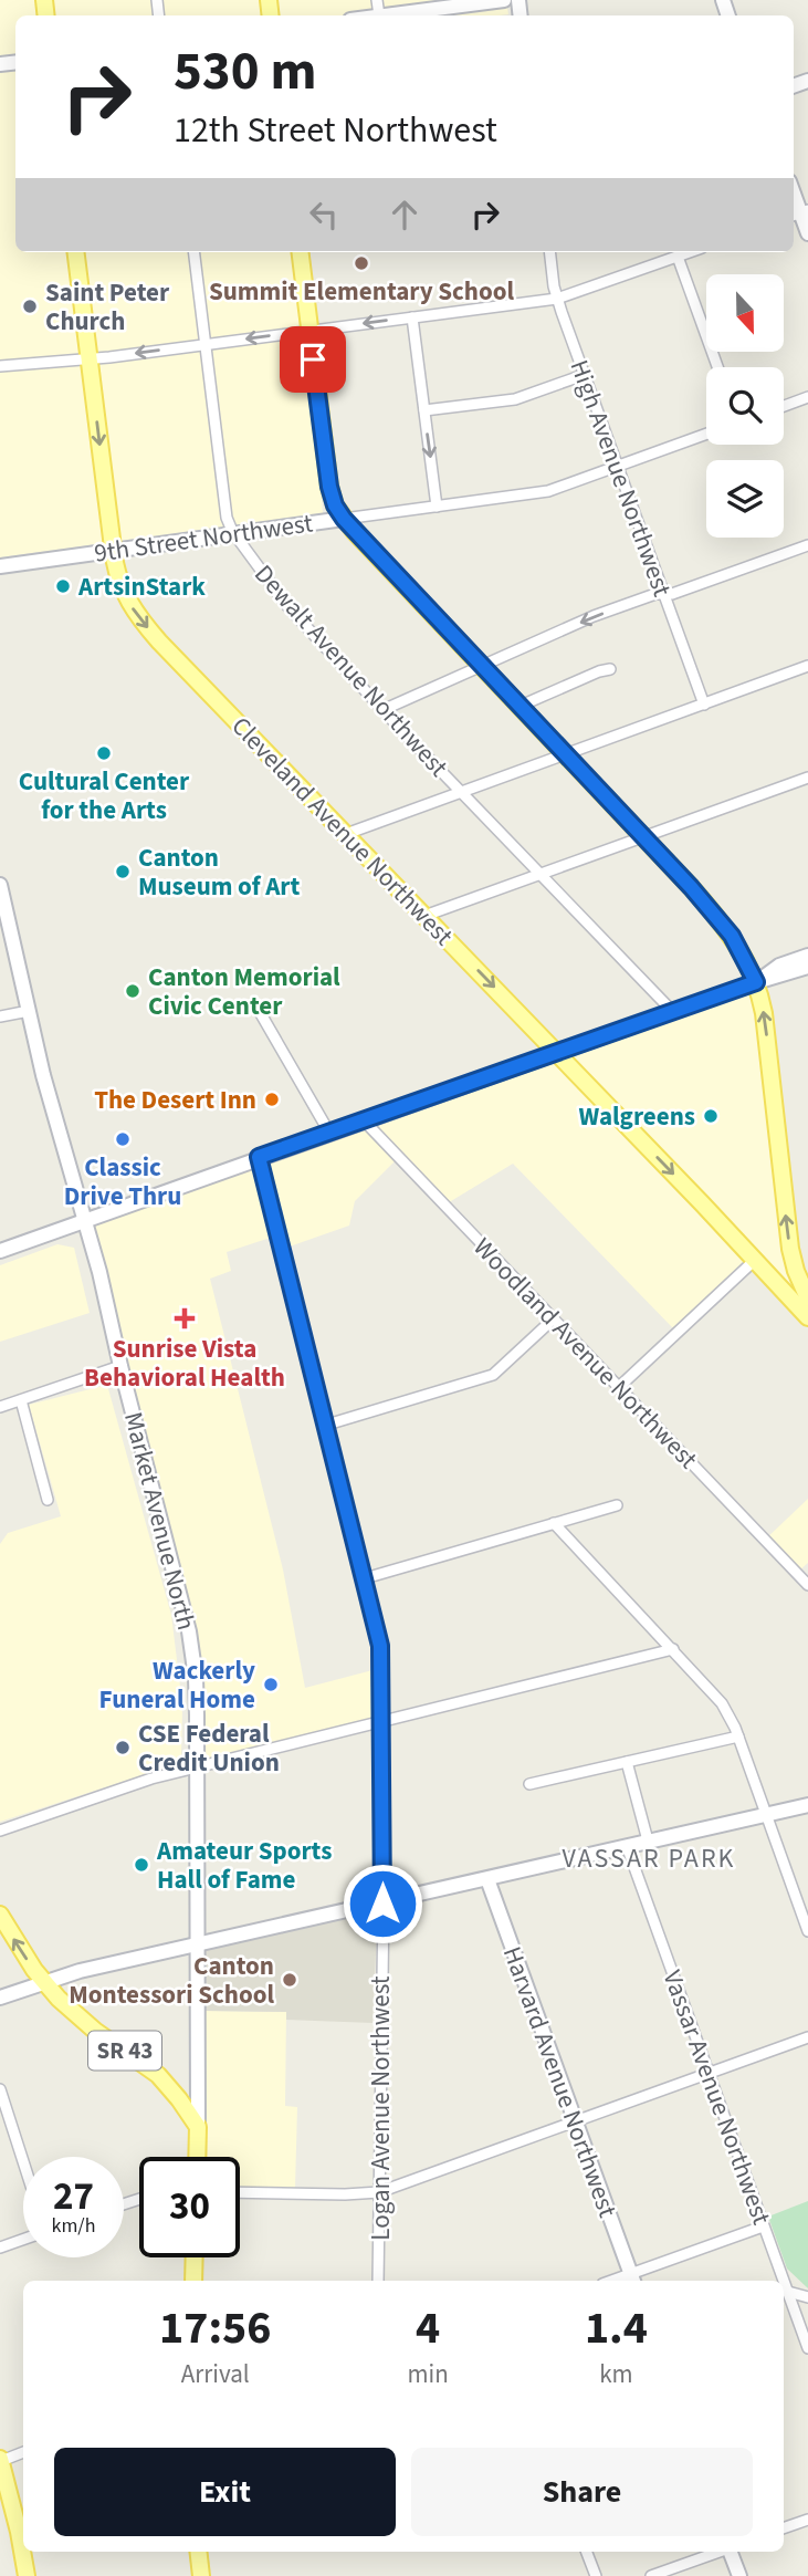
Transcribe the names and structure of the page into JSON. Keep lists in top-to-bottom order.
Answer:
{
  "streets": {
    "main road": ["Cleveland Avenue Northwest", "Market Avenue North", "SR 43"],
    "street": [
      "High Avenue Northwest",
      "9th Street Northwest",
      "Dewalt Avenue Northwest",
      "Woodland Avenue Northwest",
      "Harvard Avenue Northwest",
      "Vassar Avenue Northwest",
      "Logan Avenue Northwest"
    ]
  },
  "crossings": [
    ["High Avenue Northwest", "9th Street Northwest"],
    ["9th Street Northwest", "Dewalt Avenue Northwest"],
    ["9th Street Northwest", "Cleveland Avenue Northwest"],
    ["Market Avenue North", "SR 43"]
  ],
  "one_way": ["Cleveland Avenue Northwest"],
  "districts": ["VASSAR PARK"],
  "places": {
    "other": [
      "Summit Elementary School",
      "Saint Peter Church",
      "ArtsinStark",
      "Cultural Center for the Arts",
      "Canton Museum of Art",
      "Canton Memorial Civic Center",
      "The Desert Inn",
      "Walgreens",
      "Classic Drive Thru",
      "Wackerly Funeral Home",
      "CSE Federal Credit Union",
      "Amateur Sports Hall of Fame",
      "Canton Montessori School"
    ],
    "health": ["Sunrise Vista Behavioral Health"]
  },
  "north": "bottom",
  "page": {
    "turn": ["530 m", "12th Street Northwest"],
    "speed": "27 km/h",
    "limit": "30",
    "eta": [
      "17:56",
      "Arrival",
      "4",
      "min",
      "1.4",
      "km"
    ],
    "buttons": ["Exit", "Share"]
  }
}
